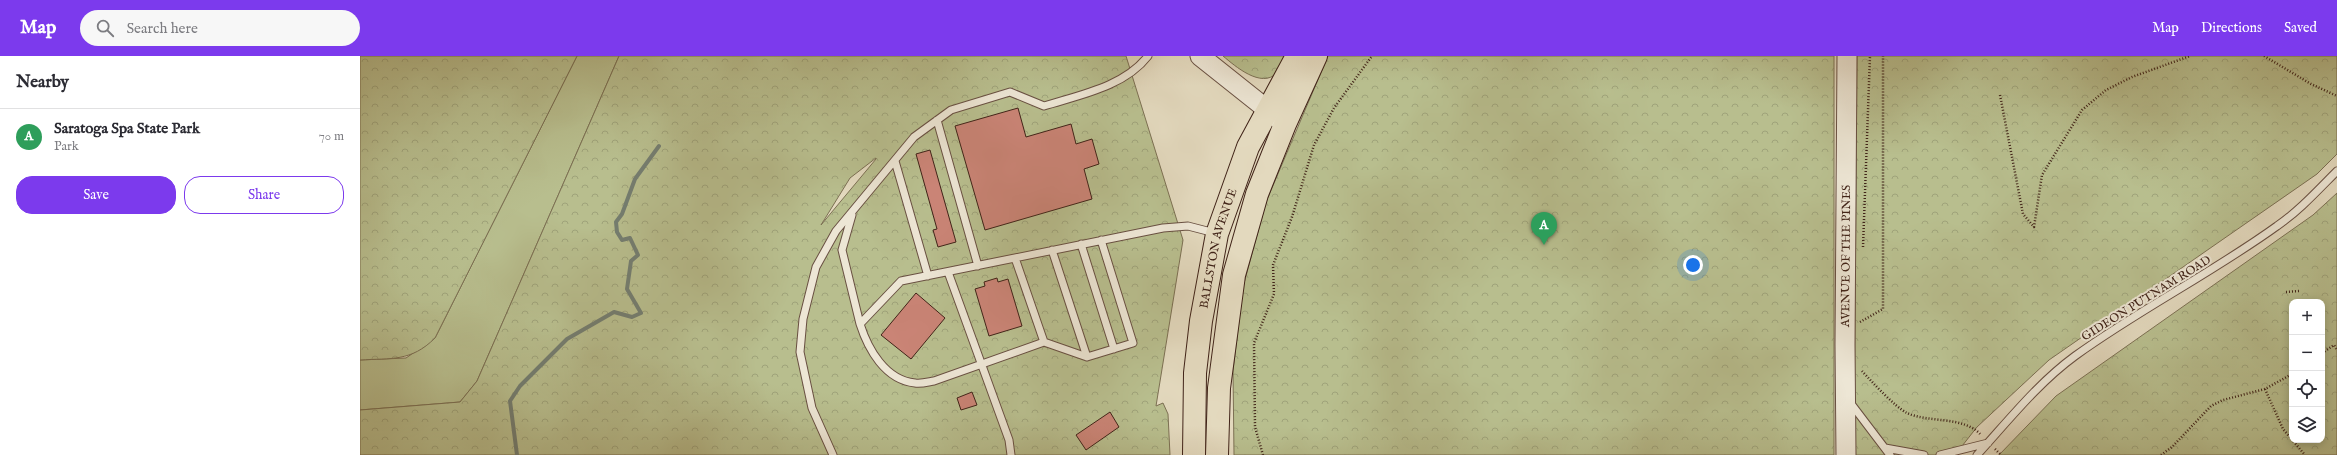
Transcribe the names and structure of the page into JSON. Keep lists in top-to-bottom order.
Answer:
{
  "streets": {
    "highway": ["BALLSTON AVENUE"],
    "street": ["AVENUE OF THE PINES"],
    "lane": ["GIDEON PUTNAM ROAD"]
  },
  "page": {
    "header": "Map",
    "search": "Search here",
    "nav": ["Map", "Directions", "Saved"],
    "heading": "Nearby",
    "list": [
      {
        "mark": "A",
        "name": "Saratoga Spa State Park",
        "note": "Park",
        "value": "70 m"
      }
    ],
    "buttons": ["Save", "Share"],
    "pins": "A",
    "map_buttons": ["+", "−"]
  }
}
